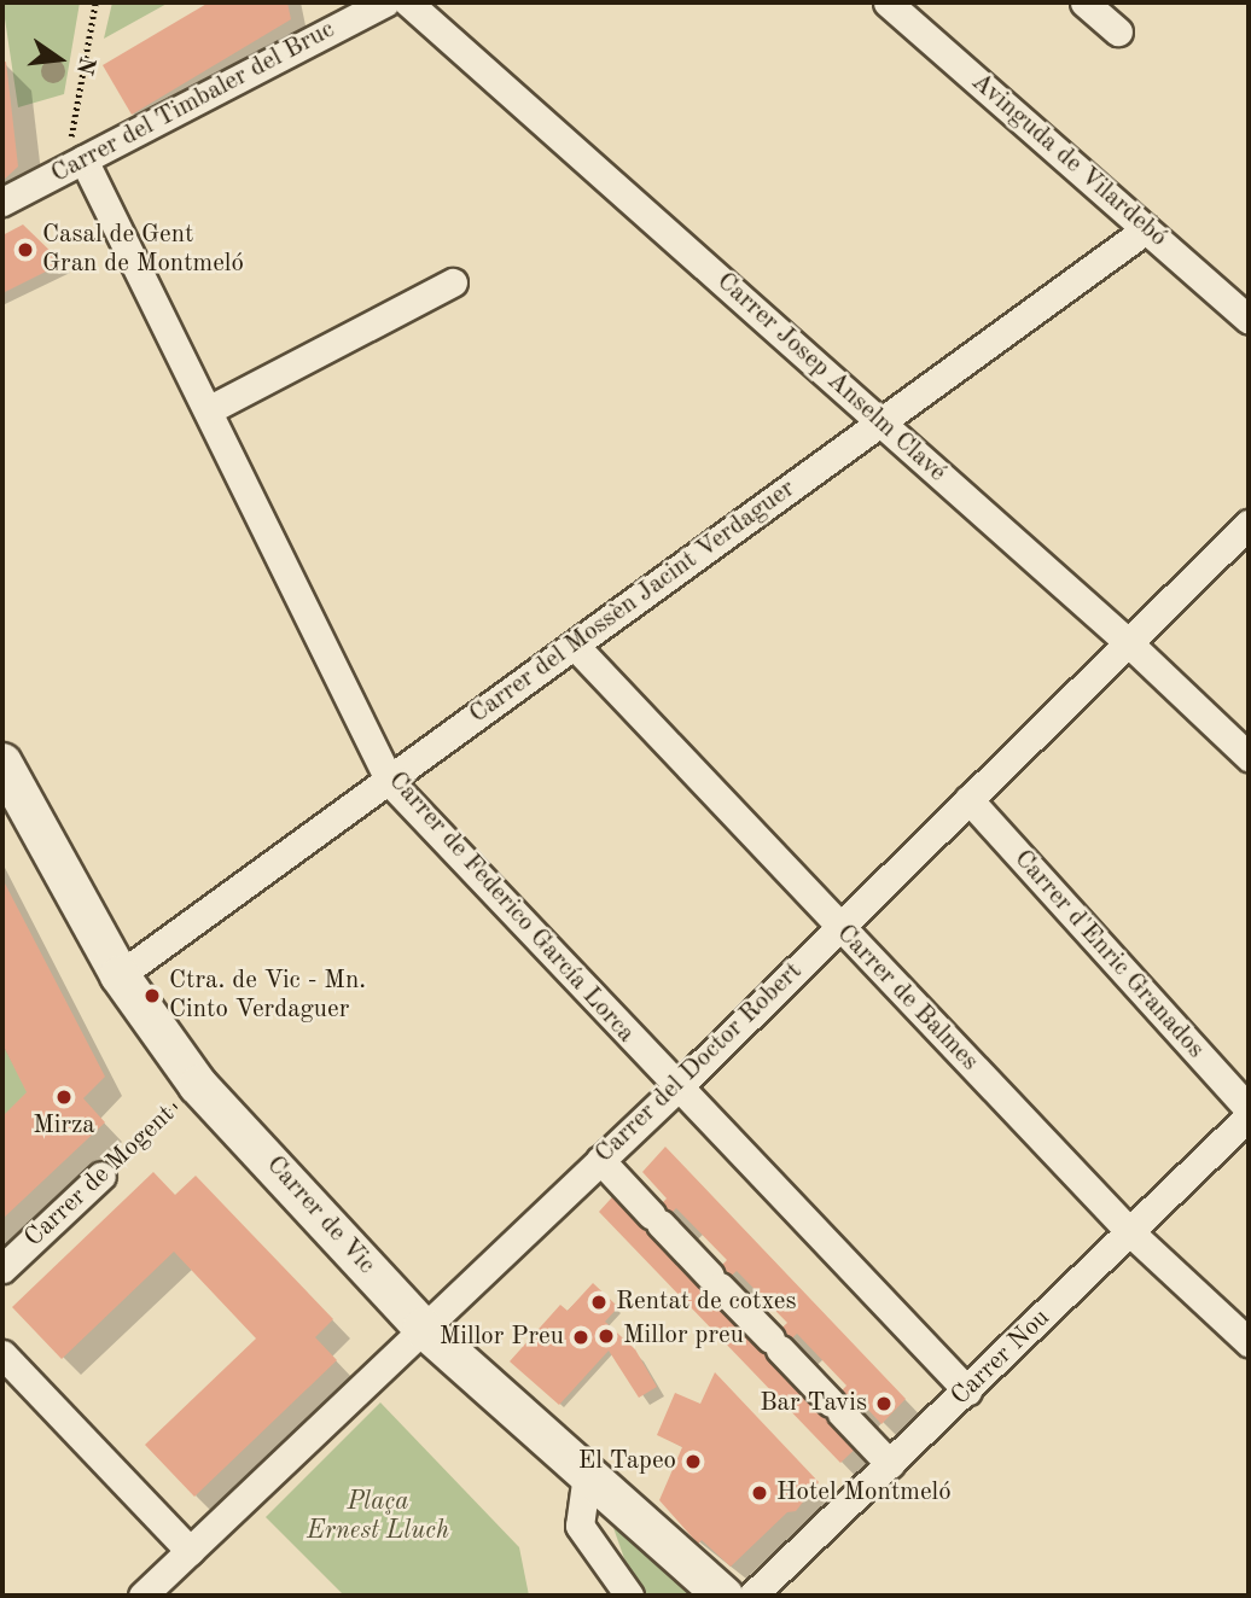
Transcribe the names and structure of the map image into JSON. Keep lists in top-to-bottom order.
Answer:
{
  "streets": {
    "street": [
      "Carrer del Timbaler del Bruc",
      "Avinguda de Vilardebó",
      "Carrer Josep Anselm Clavé",
      "Carrer del Mossèn Jacint Verdaguer",
      "Carrer de Federico García Lorca",
      "Carrer d'Enric Granados",
      "Carrer de Balmes",
      "Carrer del Doctor Robert",
      "Carrer de Mogent",
      "Carrer de Vic",
      "Carrer Nou"
    ]
  },
  "crossings": [
    ["Carrer del Timbaler del Bruc", "Carrer de Federico García Lorca"],
    ["Avinguda de Vilardebó", "Carrer del Mossèn Jacint Verdaguer"],
    ["Carrer Josep Anselm Clavé", "Carrer del Mossèn Jacint Verdaguer"],
    ["Carrer Josep Anselm Clavé", "Carrer del Doctor Robert"],
    ["Carrer del Mossèn Jacint Verdaguer", "Carrer de Federico García Lorca"],
    ["Carrer del Mossèn Jacint Verdaguer", "Carrer de Balmes"],
    ["Carrer del Mossèn Jacint Verdaguer", "Carrer de Vic"],
    ["Carrer de Federico García Lorca", "Carrer del Doctor Robert"],
    ["Carrer de Federico García Lorca", "Carrer Nou"],
    ["Carrer d'Enric Granados", "Carrer del Doctor Robert"],
    ["Carrer de Balmes", "Carrer del Doctor Robert"],
    ["Carrer de Balmes", "Carrer Nou"],
    ["Carrer del Doctor Robert", "Carrer de Vic"],
    ["Carrer de Mogent", "Carrer de Vic"]
  ],
  "parks": ["Plaça Ernest Lluch"],
  "places": [
    "Casal de Gent Gran de Montmeló",
    "Ctra. de Vic - Mn. Cinto Verdaguer",
    "Mirza",
    "Rentat de cotxes",
    "Millor preu",
    "Millor Preu",
    "Bar Tavis",
    "El Tapeo",
    "Hotel Montmeló"
  ],
  "north": "right"
}
